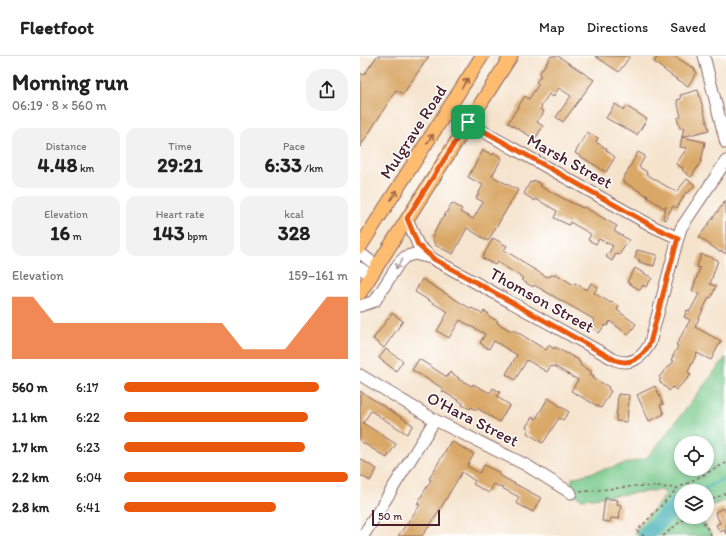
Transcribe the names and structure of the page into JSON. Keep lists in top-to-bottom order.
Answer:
{
  "streets": {
    "main road": ["Mulgrave Road"],
    "street": ["Marsh Street", "Thomson Street", "O'Hara Street"]
  },
  "crossings": [
    ["Mulgrave Road", "Marsh Street"],
    ["Marsh Street", "Thomson Street"]
  ],
  "scale_bar": "50 m",
  "page": {
    "header": "Fleetfoot",
    "nav": ["Map", "Directions", "Saved"],
    "heading": ["Morning run", "06:19 · 8 × 560 m"],
    "stats": [
      ["Distance", "4.48 km"],
      ["Time", "29:21"],
      ["Pace", "6:33 /km"],
      ["Elevation", "16 m"],
      ["Heart rate", "143 bpm"],
      ["kcal", "328"]
    ],
    "chart": ["Elevation", "159–161 m"],
    "list": [
      {
        "name": "560 m",
        "note": "6:17"
      },
      {
        "name": "1.1 km",
        "note": "6:22"
      },
      {
        "name": "1.7 km",
        "note": "6:23"
      },
      {
        "name": "2.2 km",
        "note": "6:04"
      },
      {
        "name": "2.8 km",
        "note": "6:41"
      }
    ],
    "scale": "50 m"
  }
}
